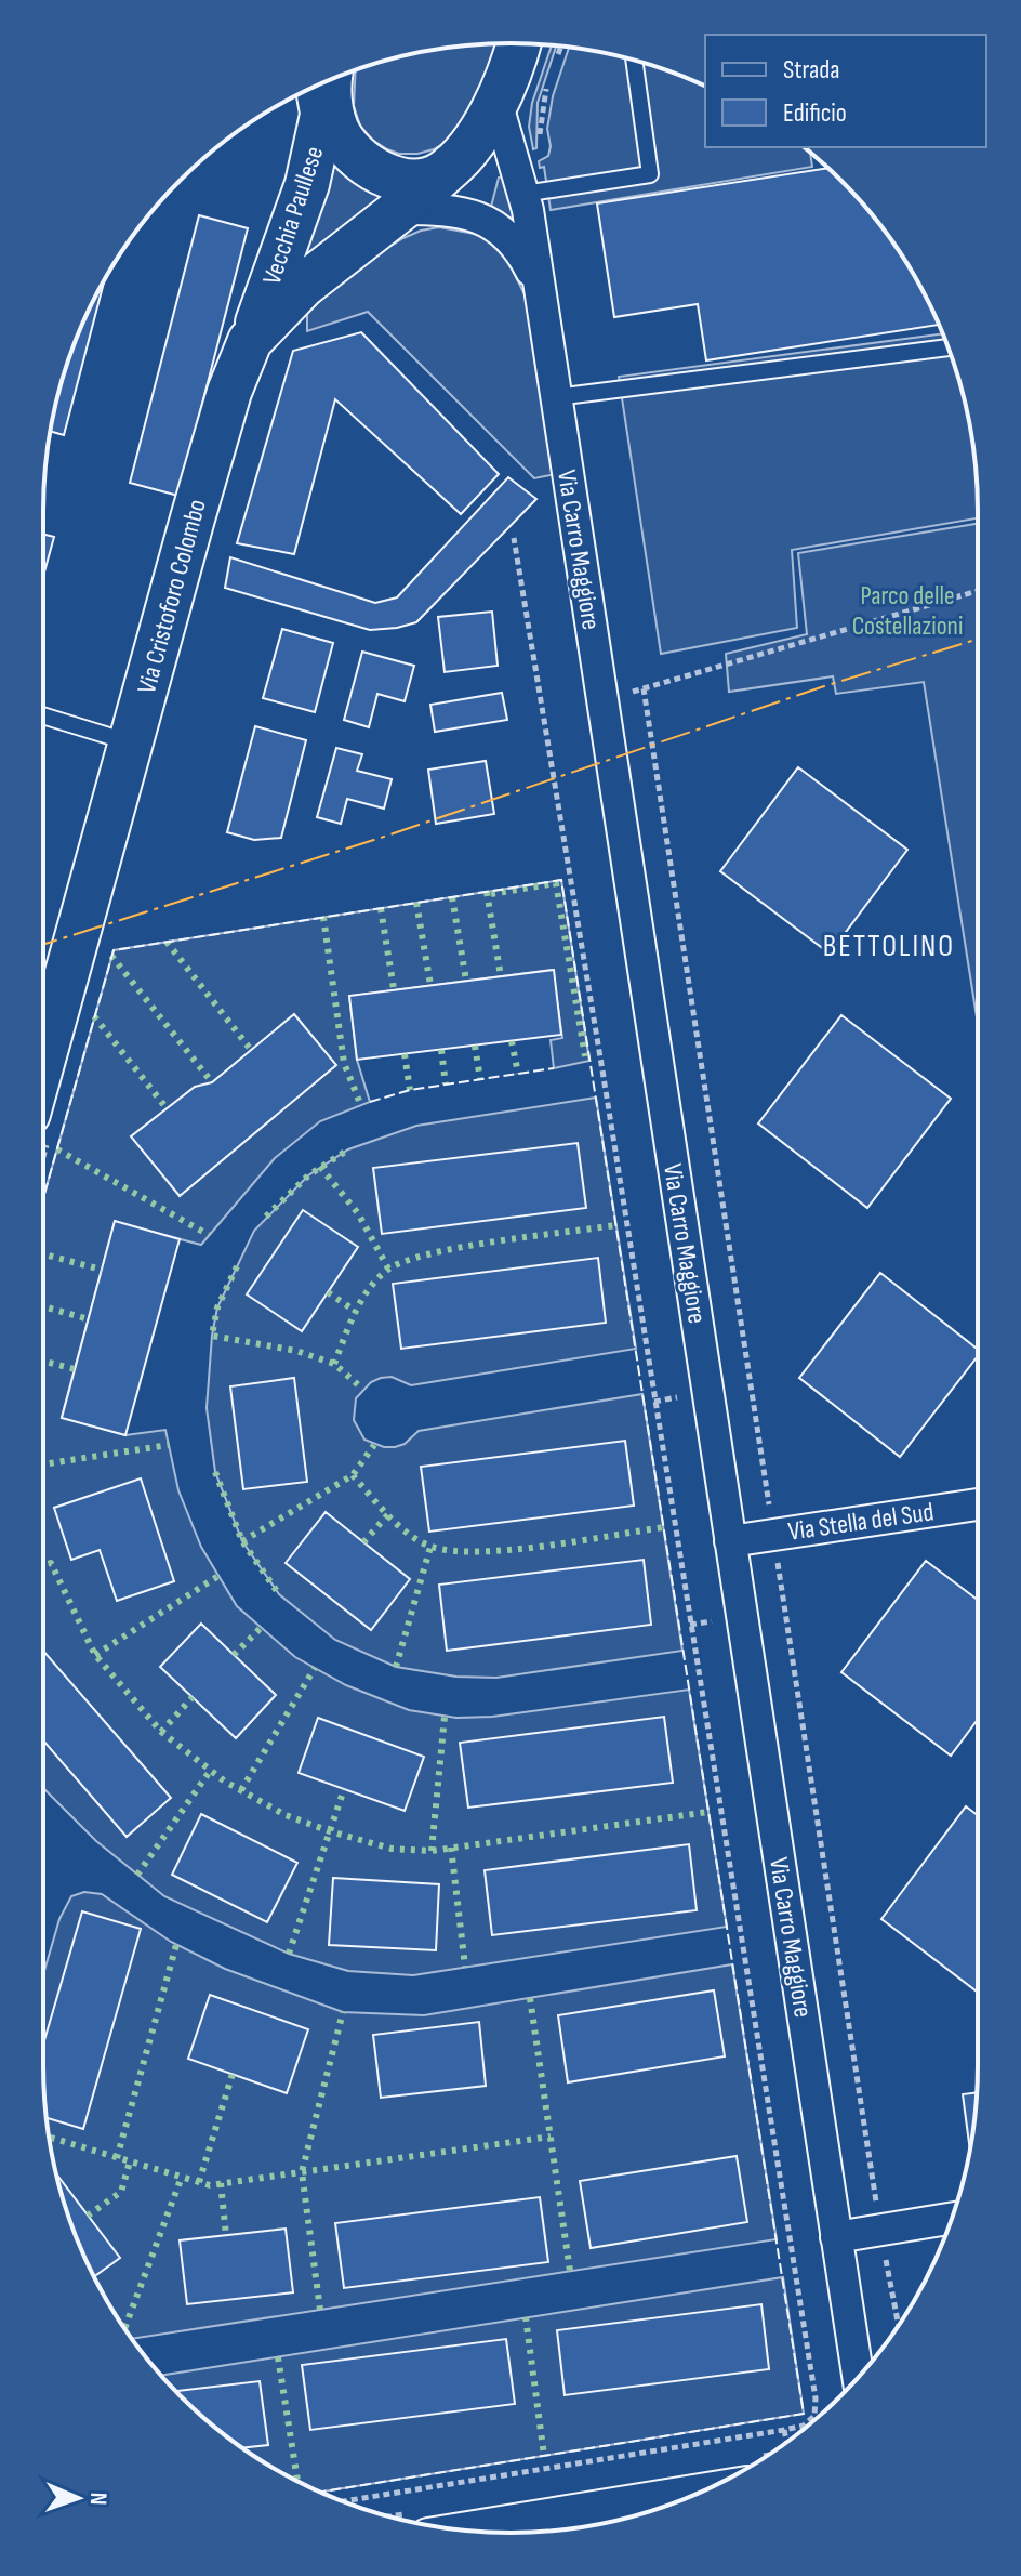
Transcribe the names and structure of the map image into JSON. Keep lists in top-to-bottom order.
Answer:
{
  "streets": {
    "main road": ["Vecchia Paullese", "Via Cristoforo Colombo"],
    "street": ["Via Carro Maggiore", "Via Stella del Sud"]
  },
  "crossings": [
    ["Vecchia Paullese", "Via Cristoforo Colombo"],
    ["Via Carro Maggiore", "Via Cristoforo Colombo"],
    ["Via Carro Maggiore", "Via Stella del Sud"]
  ],
  "districts": ["BETTOLINO"],
  "parks": ["Parco delle Costellazioni"],
  "legend": ["Strada", "Edificio"],
  "north": "right"
}
